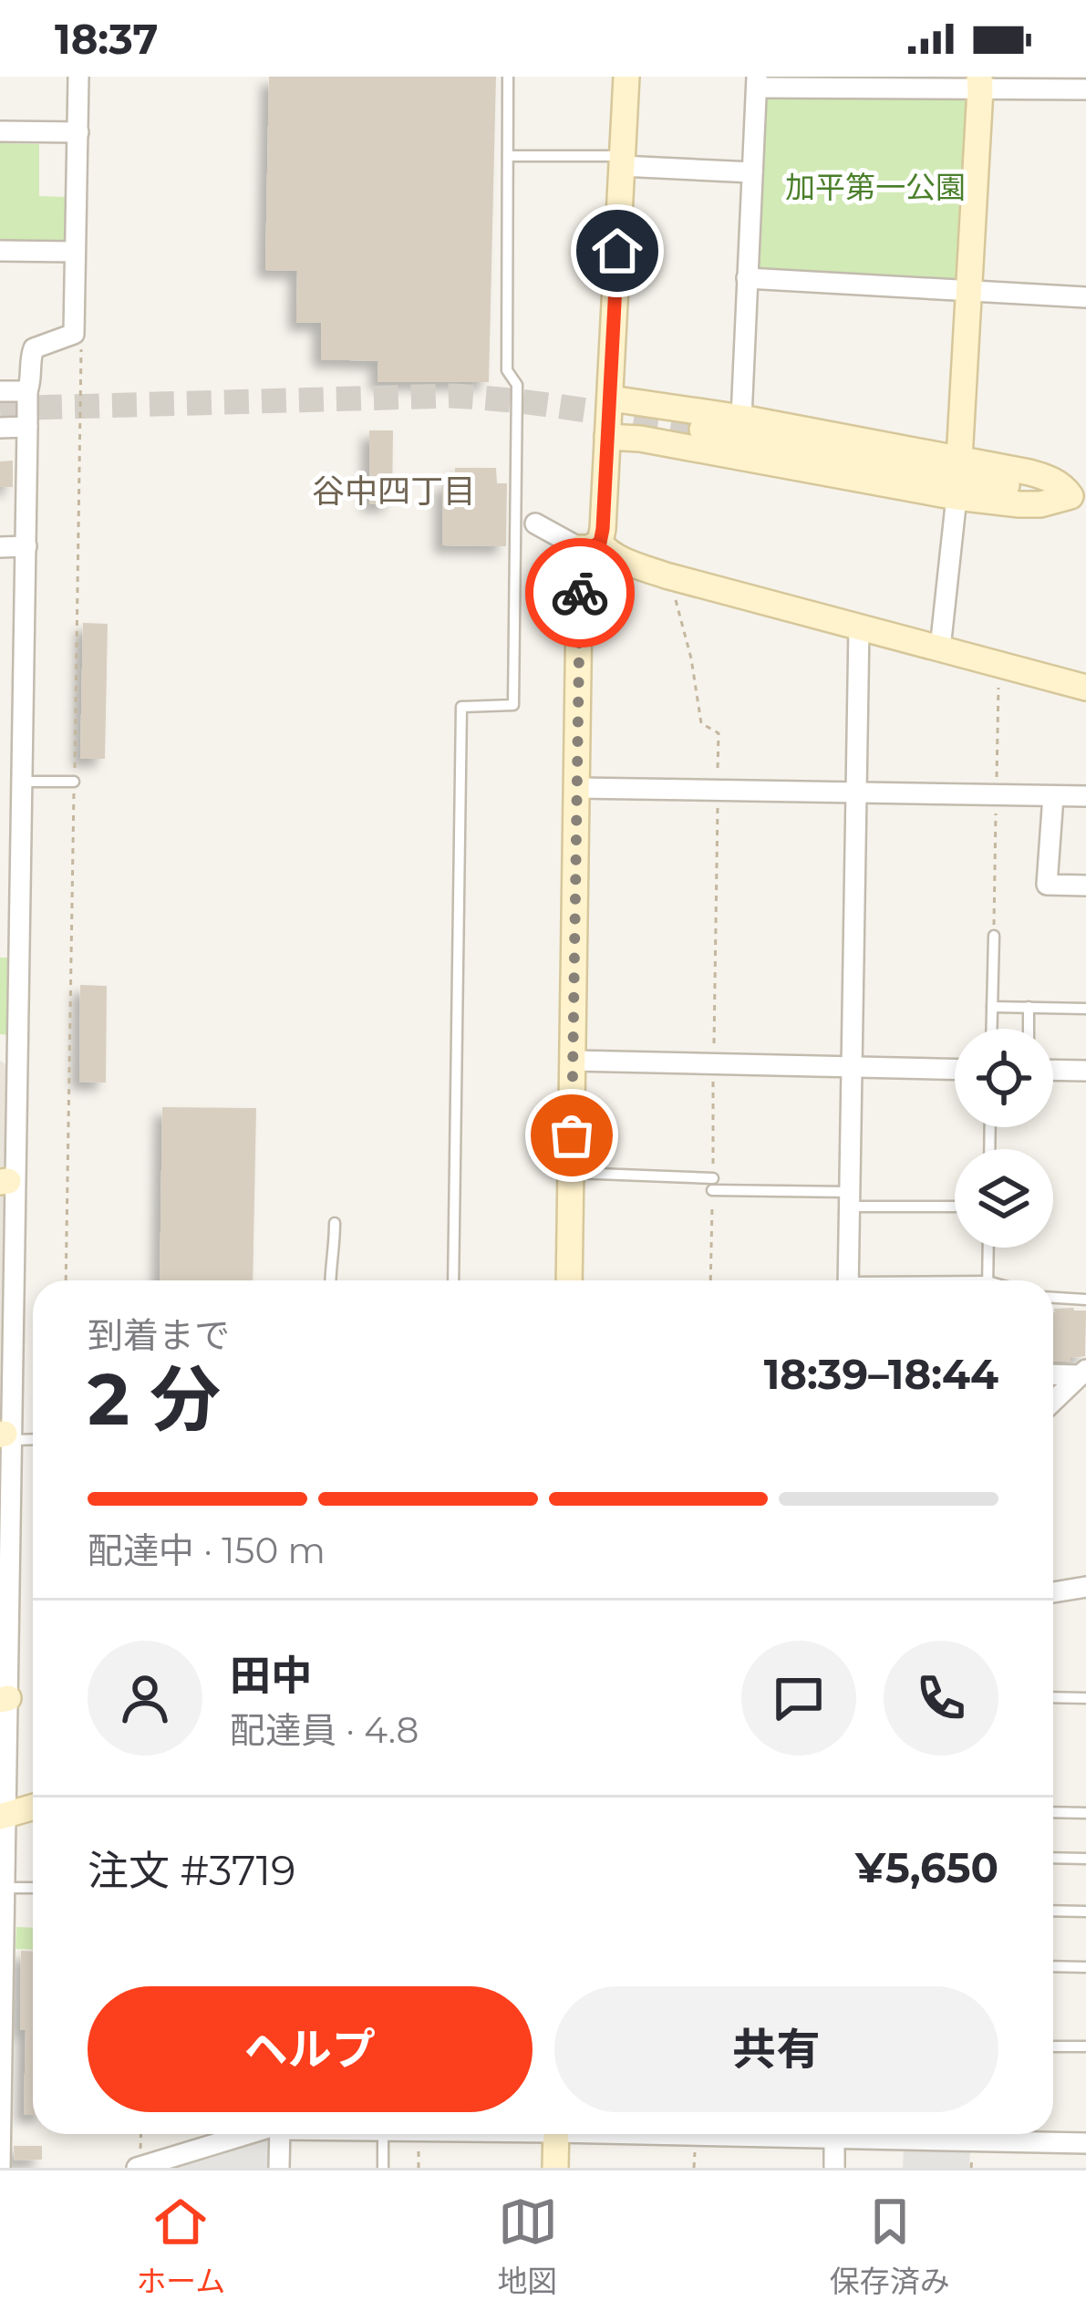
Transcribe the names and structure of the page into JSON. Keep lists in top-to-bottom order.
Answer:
{
  "districts": ["谷中四丁目"],
  "parks": ["加平第一公園"],
  "page": {
    "status": "18:37",
    "heading": ["2 分", "到着まで", "18:39–18:44"],
    "panel": [
      "田中",
      "配達員 · 4.8",
      "注文 #3719",
      "¥5,650"
    ],
    "bar": "配達中 · 150 m",
    "buttons": ["ヘルプ", "共有"],
    "tabs": ["ホーム", "地図", "保存済み"]
  }
}
